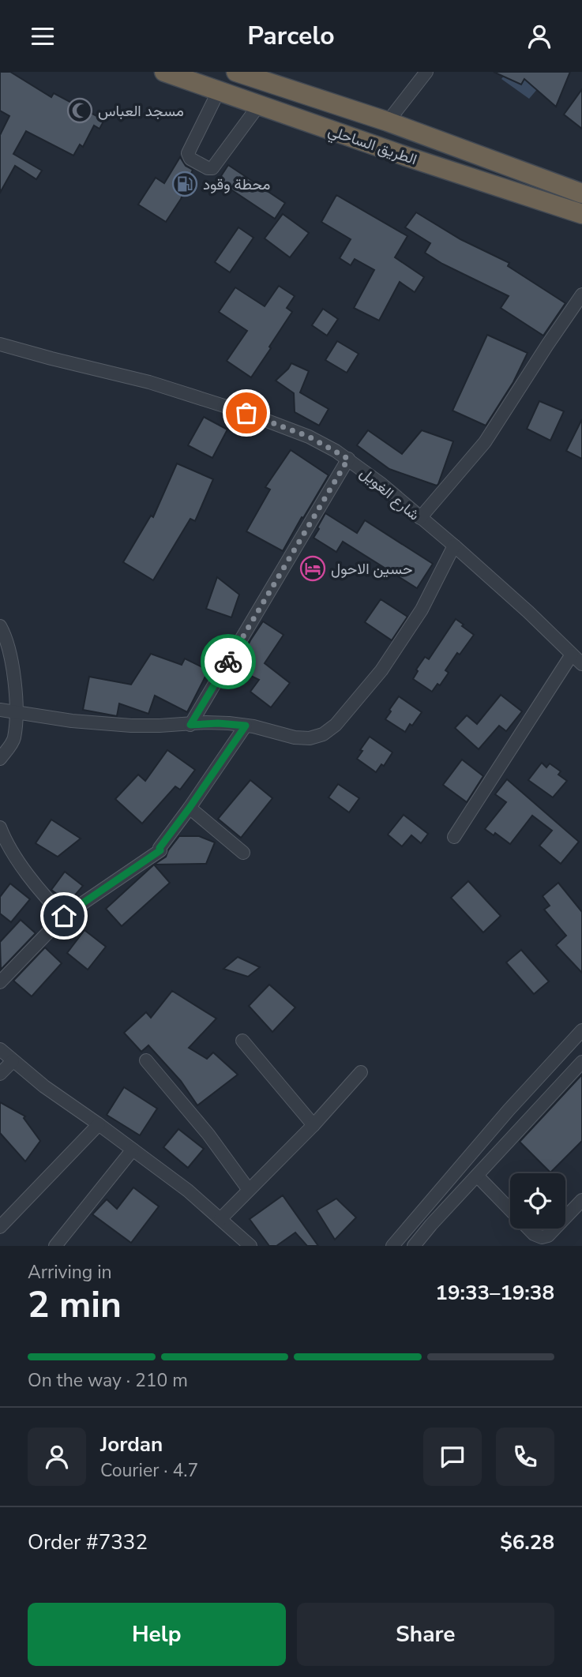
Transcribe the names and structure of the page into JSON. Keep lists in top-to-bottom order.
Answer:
{
  "streets": {
    "highway": ["الطريق الساحلي"],
    "street": ["شارع الغويل"]
  },
  "places": {
    "mosque": ["مسجد العباس"],
    "fuel station": ["محطة وقود"],
    "hotel": ["حسين الاحول"]
  },
  "page": {
    "header": "Parcelo",
    "heading": ["2 min", "Arriving in", "19:33–19:38"],
    "panel": [
      "Jordan",
      "Courier · 4.7",
      "Order #7332",
      "$6.28"
    ],
    "bar": "On the way · 210 m",
    "buttons": ["Help", "Share"]
  }
}
